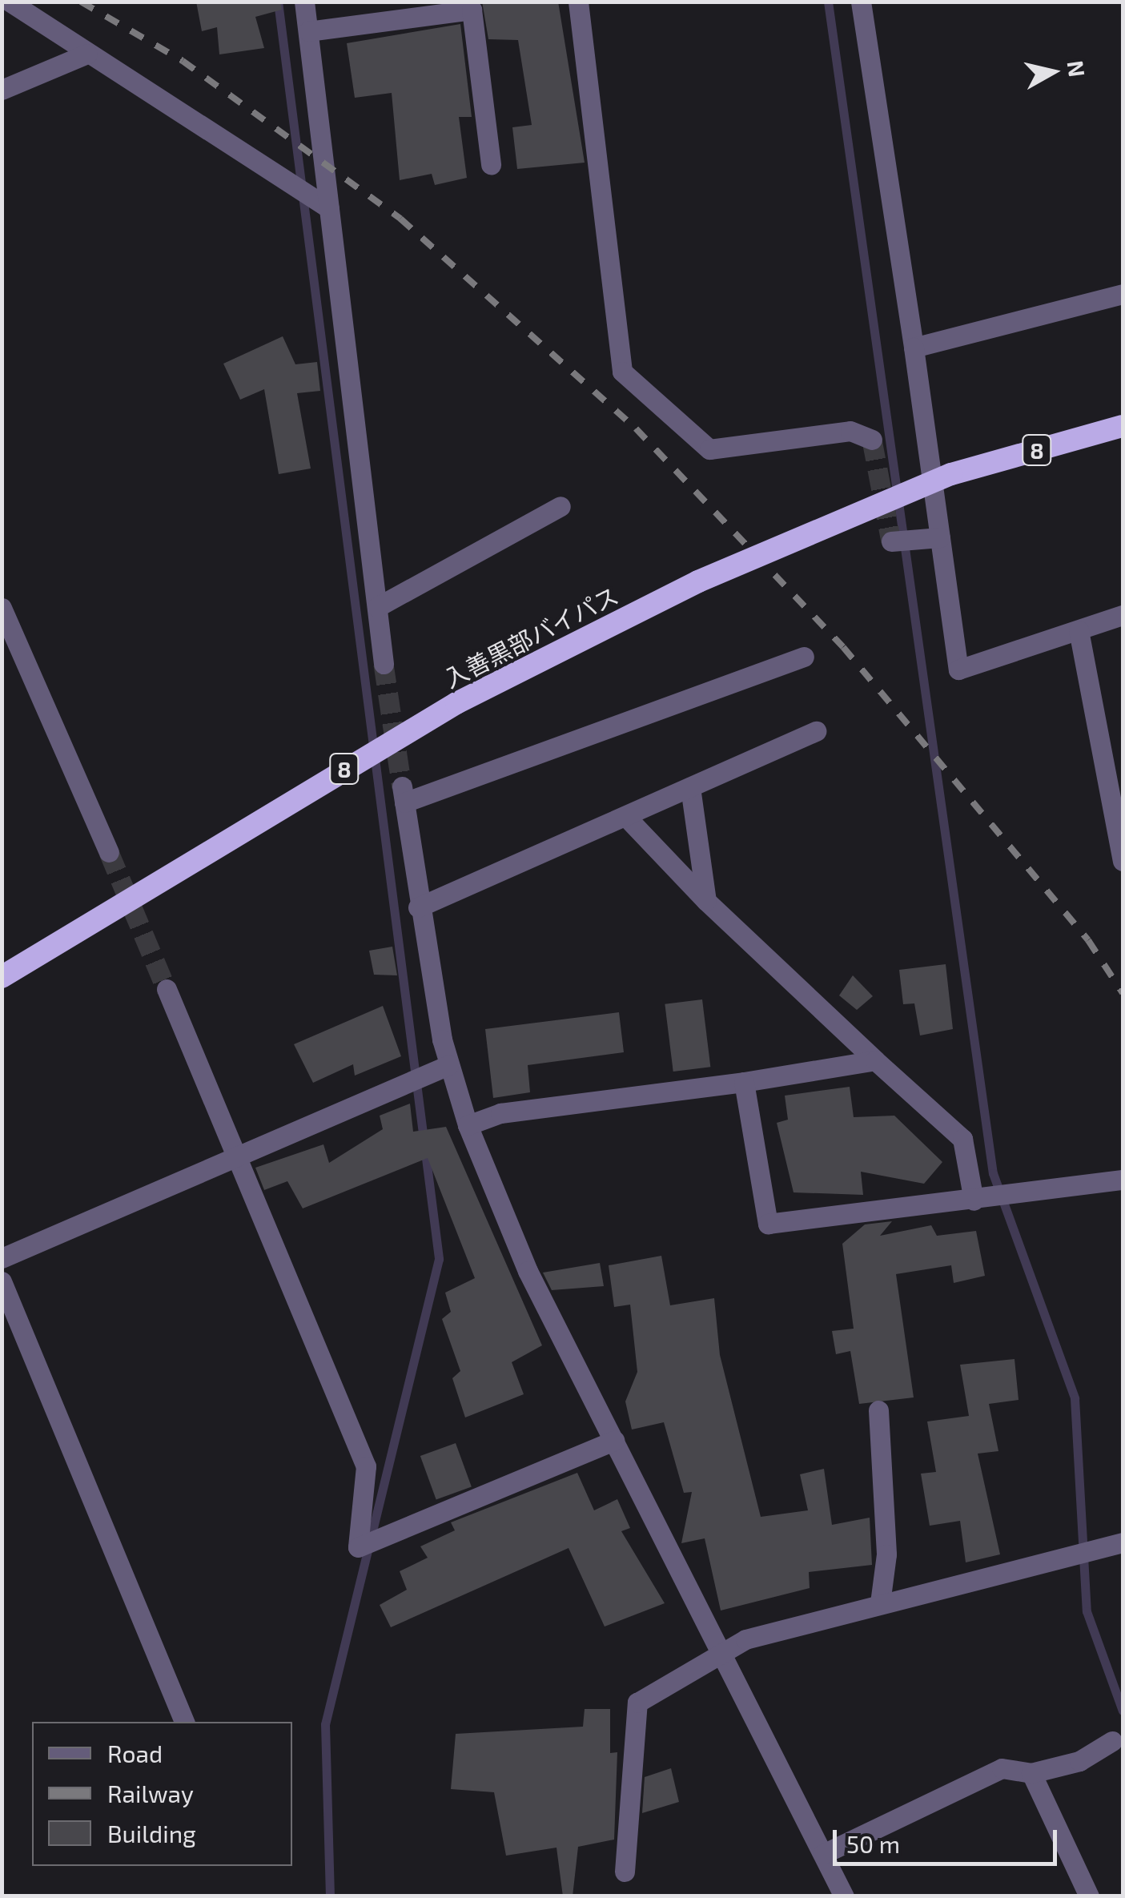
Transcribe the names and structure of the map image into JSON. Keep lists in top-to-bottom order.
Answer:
{
  "streets": {
    "highway": ["8", "入善黒部バイパス"]
  },
  "legend": ["Road", "Railway", "Building"],
  "scale_bar": "50 m",
  "north": "right"
}
